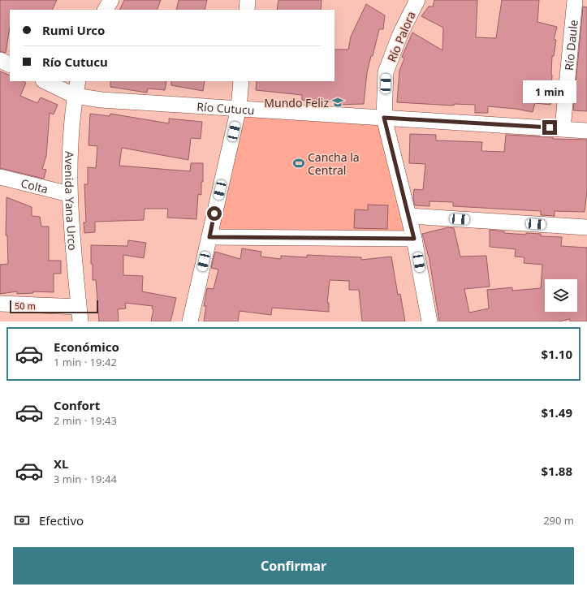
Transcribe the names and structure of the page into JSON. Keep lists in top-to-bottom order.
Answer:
{
  "streets": {
    "street": [
      "Río Palora",
      "Río Daule",
      "Río Cutucu",
      "Colta",
      "Avenida Yana Urco"
    ]
  },
  "crossings": [
    ["Río Palora", "Río Cutucu"],
    ["Río Daule", "Río Cutucu"],
    ["Río Cutucu", "Avenida Yana Urco"],
    ["Colta", "Avenida Yana Urco"]
  ],
  "places": {
    "school or university": ["Mundo Feliz"],
    "sports": ["Cancha la Central"]
  },
  "scale_bar": "50 m",
  "page": {
    "banner": ["Rumi Urco", "Río Cutucu"],
    "bubble": "1 min",
    "scale": "50 m",
    "list": [
      {
        "name": "Económico",
        "note": "1 min · 19:42",
        "value": "$1.10"
      },
      {
        "name": "Confort",
        "note": "2 min · 19:43",
        "value": "$1.49"
      },
      {
        "name": "XL",
        "note": "3 min · 19:44",
        "value": "$1.88"
      }
    ],
    "pay": ["Efectivo", "290 m"],
    "buttons": "Confirmar"
  }
}
